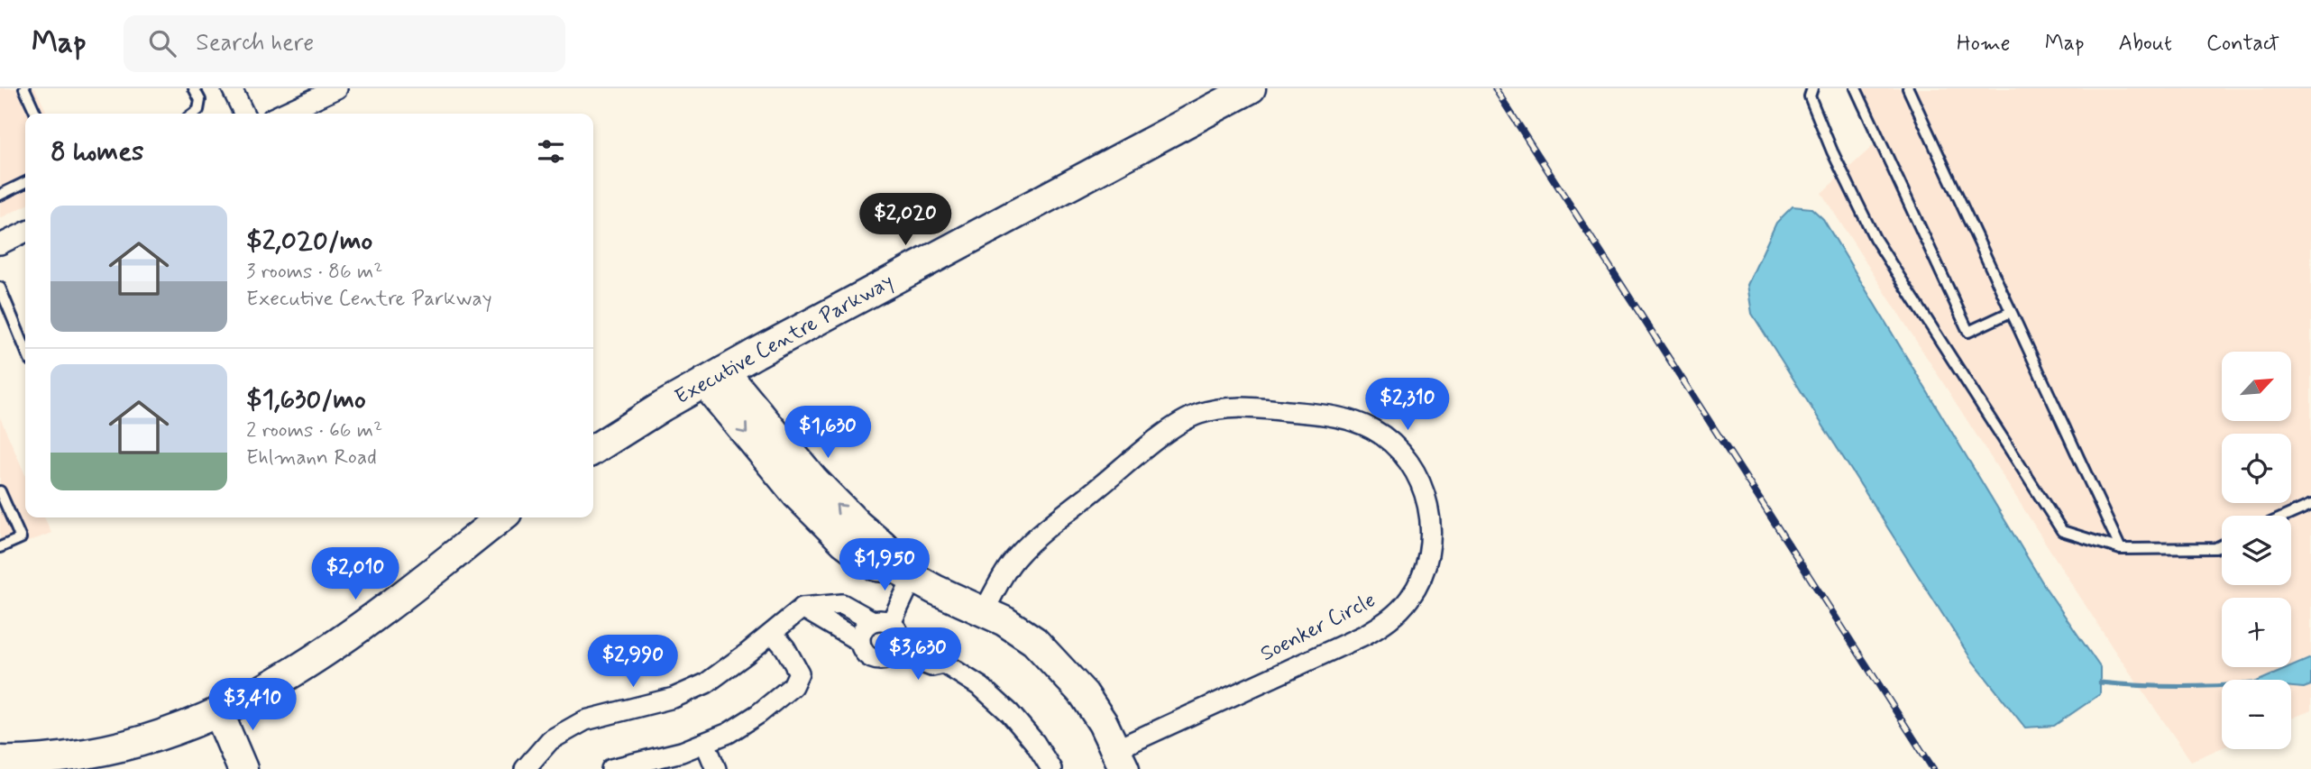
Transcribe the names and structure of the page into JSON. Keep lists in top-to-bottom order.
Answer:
{
  "streets": {
    "street": ["Executive Centre Parkway", "Soenker Circle"]
  },
  "north": "top right",
  "page": {
    "header": "Map",
    "search": "Search here",
    "nav": [
      "Home",
      "Map",
      "About",
      "Contact"
    ],
    "heading": "8 homes",
    "list": [
      {
        "name": "$2,020/mo",
        "note": "3 rooms · 86 m² · Executive Centre Parkway"
      },
      {
        "name": "$1,630/mo",
        "note": "2 rooms · 66 m² · Ehlmann Road"
      }
    ],
    "price": [
      "$2,020",
      "$2,310",
      "$1,630",
      "$1,950",
      "$2,010",
      "$3,630",
      "$2,990",
      "$3,410"
    ],
    "map_buttons": ["+", "−"]
  }
}
